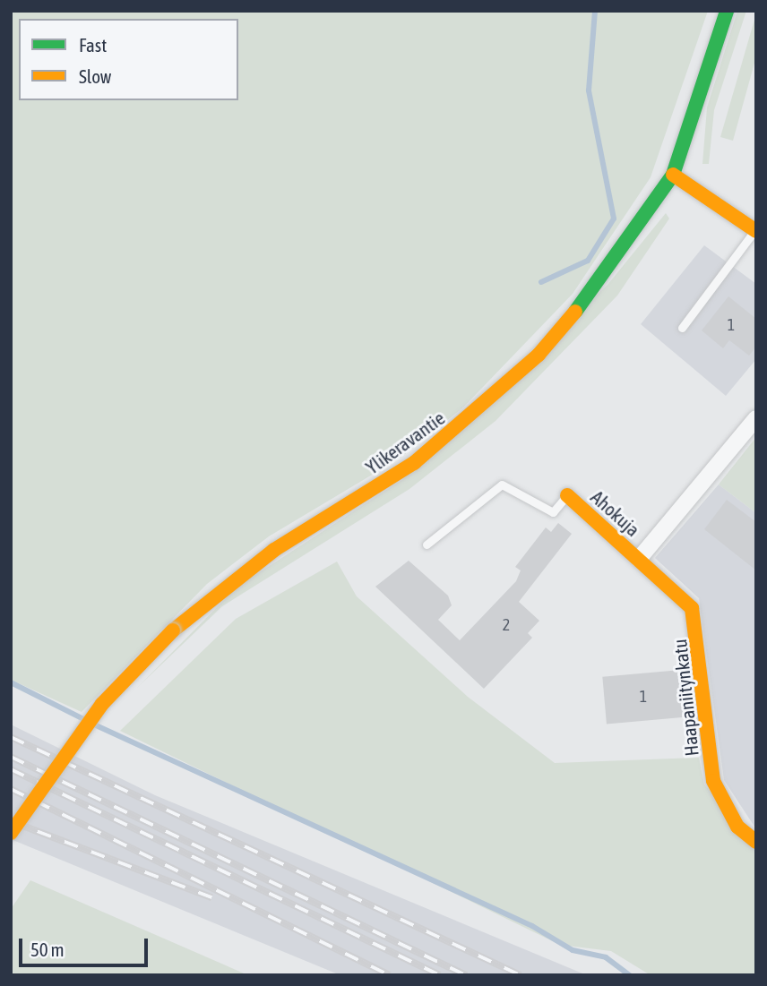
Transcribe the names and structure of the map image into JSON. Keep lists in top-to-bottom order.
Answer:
{
  "streets": {
    "street": ["Ylikeravantie", "Ahokuja", "Haapaniitynkatu"]
  },
  "crossings": [
    ["Ahokuja", "Haapaniitynkatu"]
  ],
  "house_numbers": ["1", "2", "1"],
  "legend": ["Fast", "Slow"],
  "scale_bar": "50 m"
}
